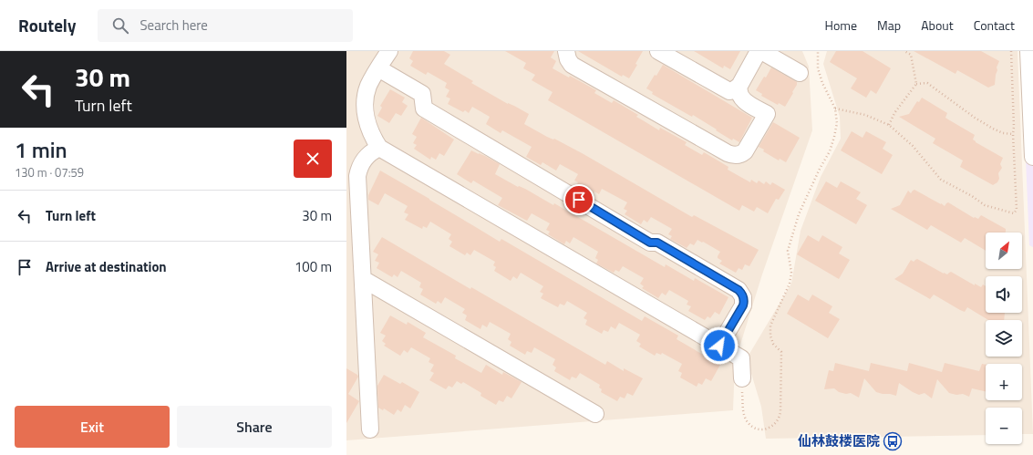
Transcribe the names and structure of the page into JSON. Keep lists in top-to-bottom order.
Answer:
{
  "places": {
    "bus stop": ["仙林鼓楼医院"]
  },
  "north": "top right",
  "page": {
    "header": "Routely",
    "search": "Search here",
    "nav": [
      "Home",
      "Map",
      "About",
      "Contact"
    ],
    "turn": ["30 m", "Turn left"],
    "heading": ["1 min", "130 m · 07:59"],
    "list": [
      {
        "name": "Turn left",
        "value": "30 m"
      },
      {
        "name": "Arrive at destination",
        "value": "100 m"
      }
    ],
    "map_buttons": ["+", "−"],
    "buttons": ["Exit", "Share"]
  }
}
